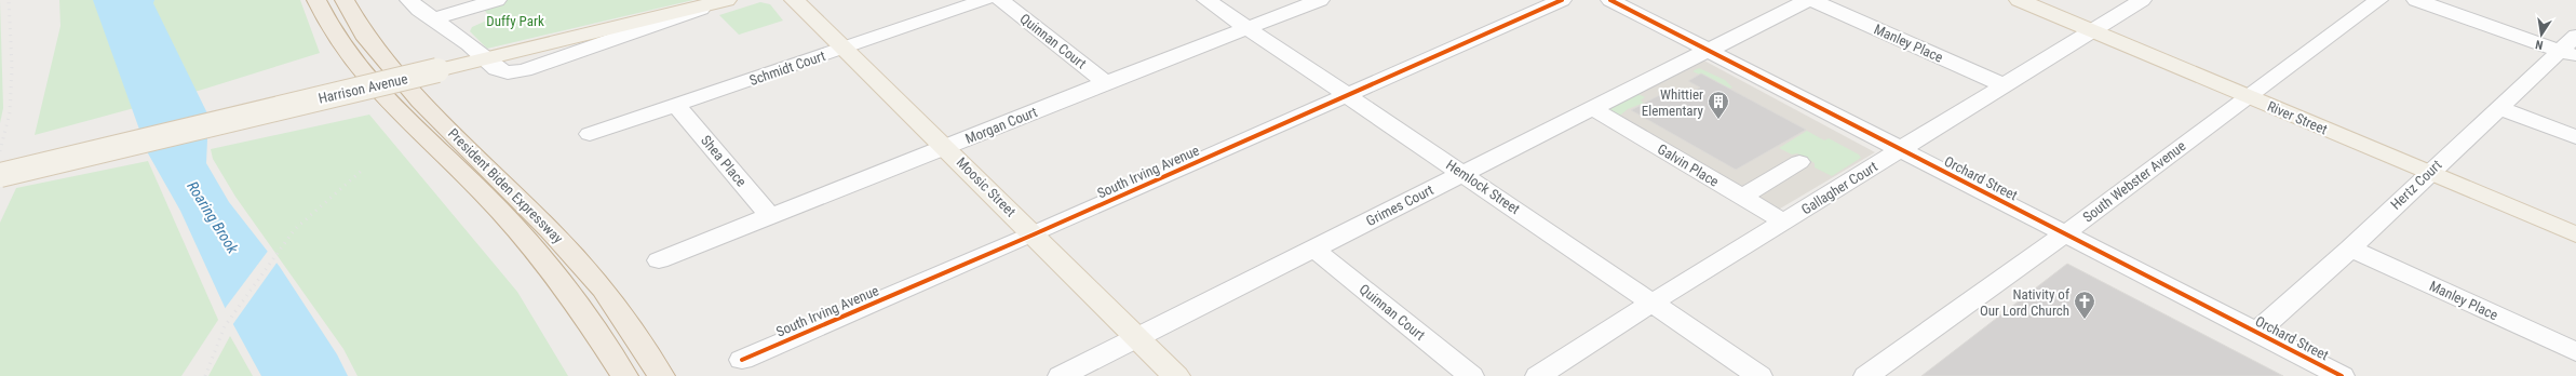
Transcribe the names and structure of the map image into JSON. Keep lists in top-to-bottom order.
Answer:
{
  "streets": {
    "highway": ["President Biden Expressway"],
    "main road": ["Harrison Avenue", "River Street", "Moosic Street"],
    "street": [
      "Quinnan Court",
      "Manley Place",
      "Schmidt Court",
      "Morgan Court",
      "Shea Place",
      "Galvin Place",
      "South Irving Avenue",
      "Orchard Street",
      "South Webster Avenue",
      "Hertz Court",
      "Hemlock Street",
      "Gallagher Court",
      "Grimes Court"
    ]
  },
  "crossings": [
    ["Quinnan Court", "Morgan Court"],
    ["Quinnan Court", "Grimes Court"],
    ["Manley Place", "Hertz Court"],
    ["Manley Place", "Gallagher Court"],
    ["Schmidt Court", "Shea Place"],
    ["Schmidt Court", "Moosic Street"],
    ["River Street", "South Webster Avenue"],
    ["River Street", "Hertz Court"],
    ["River Street", "Gallagher Court"],
    ["Morgan Court", "Shea Place"],
    ["Morgan Court", "Moosic Street"],
    ["Morgan Court", "Hemlock Street"],
    ["Galvin Place", "Gallagher Court"],
    ["Galvin Place", "Grimes Court"],
    ["South Irving Avenue", "Moosic Street"],
    ["South Irving Avenue", "Hemlock Street"],
    ["Orchard Street", "South Webster Avenue"],
    ["Orchard Street", "Hertz Court"],
    ["Orchard Street", "Gallagher Court"],
    ["Orchard Street", "Grimes Court"],
    ["Moosic Street", "Grimes Court"],
    ["Hemlock Street", "Gallagher Court"],
    ["Hemlock Street", "Grimes Court"]
  ],
  "water": ["Roaring Brook"],
  "parks": ["Duffy Park"],
  "places": {
    "building": ["Whittier Elementary"],
    "church": ["Nativity of Our Lord Church"]
  },
  "north": "bottom"
}
